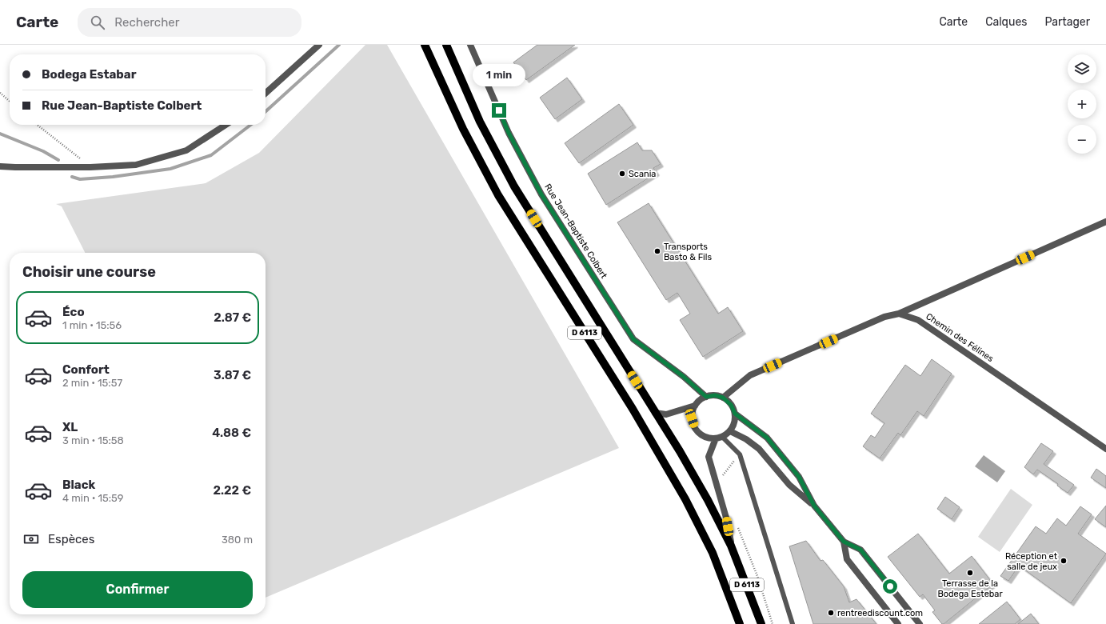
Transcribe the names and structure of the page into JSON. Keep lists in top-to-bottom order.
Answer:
{
  "streets": {
    "main road": ["D 6113"],
    "street": ["Rue Jean-Baptiste Colbert", "Chemin des Félines"]
  },
  "places": [
    "Scania",
    "Transports Basto & Fils",
    "Réception et salle de jeux",
    "Terrasse de la Bodega Estebar",
    "rentreediscount.com"
  ],
  "page": {
    "header": "Carte",
    "search": "Rechercher",
    "nav": ["Carte", "Calques", "Partager"],
    "map_buttons": ["+", "−"],
    "banner": ["Bodega Estabar", "Rue Jean-Baptiste Colbert"],
    "bubble": "1 min",
    "heading": "Choisir une course",
    "list": [
      {
        "name": "Éco",
        "note": "1 min · 15:56",
        "value": "2.87 €"
      },
      {
        "name": "Confort",
        "note": "2 min · 15:57",
        "value": "3.87 €"
      },
      {
        "name": "XL",
        "note": "3 min · 15:58",
        "value": "4.88 €"
      },
      {
        "name": "Black",
        "note": "4 min · 15:59",
        "value": "2.22 €"
      }
    ],
    "pay": ["Espèces", "380 m"],
    "buttons": "Confirmer"
  }
}
